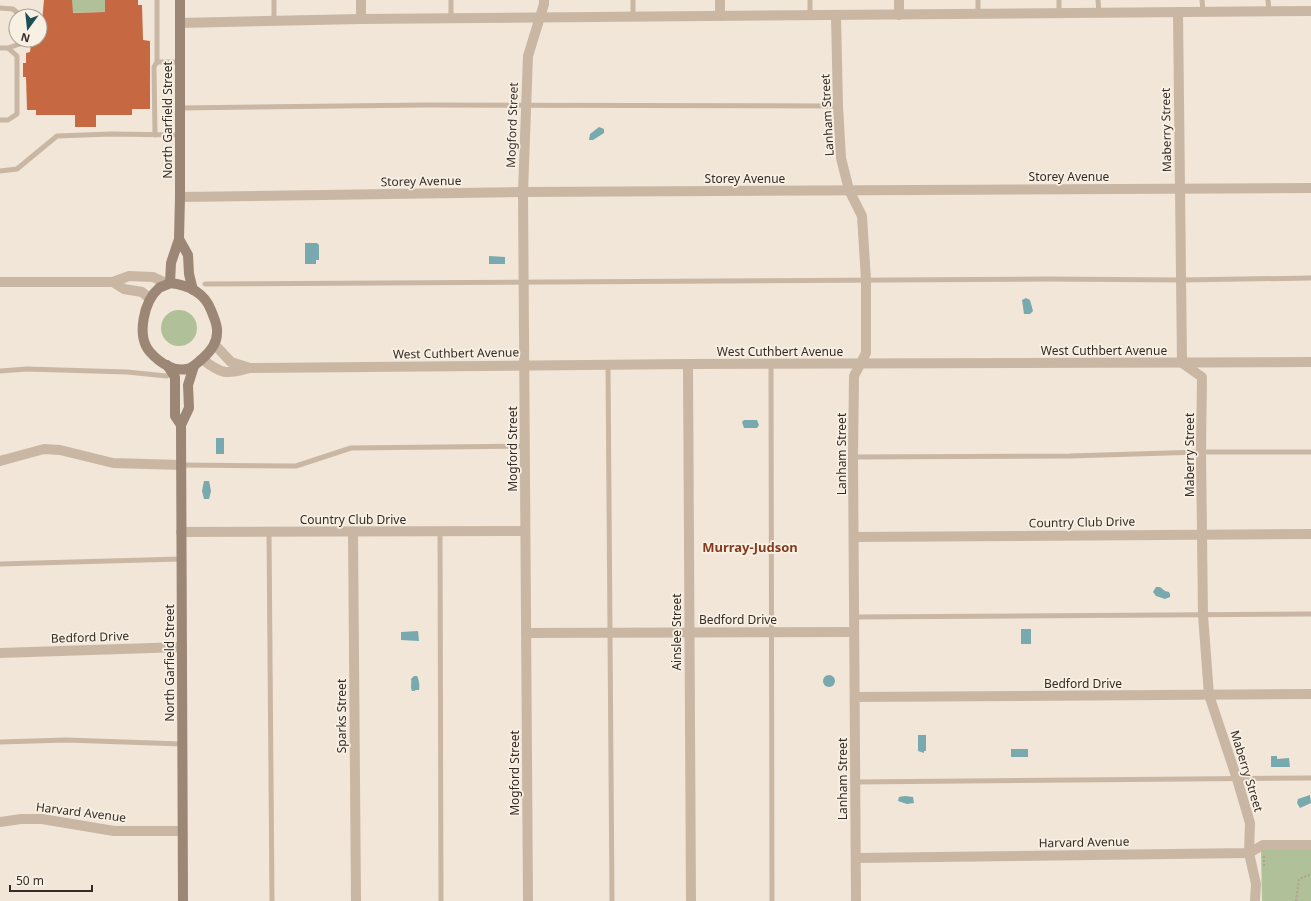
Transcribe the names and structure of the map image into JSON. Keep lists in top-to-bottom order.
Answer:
{
  "streets": {
    "main road": ["North Garfield Street"],
    "street": [
      "Lanham Street",
      "Mogford Street",
      "Maberry Street",
      "Storey Avenue",
      "West Cuthbert Avenue",
      "Country Club Drive",
      "Bedford Drive",
      "Ainslee Street",
      "Sparks Street",
      "Harvard Avenue"
    ]
  },
  "crossings": [
    ["Lanham Street", "Storey Avenue"],
    ["Lanham Street", "West Cuthbert Avenue"],
    ["Lanham Street", "Country Club Drive"],
    ["Lanham Street", "Bedford Drive"],
    ["Lanham Street", "Harvard Avenue"],
    ["North Garfield Street", "Storey Avenue"],
    ["North Garfield Street", "Country Club Drive"],
    ["North Garfield Street", "Bedford Drive"],
    ["North Garfield Street", "Harvard Avenue"],
    ["Mogford Street", "Storey Avenue"],
    ["Mogford Street", "West Cuthbert Avenue"],
    ["Mogford Street", "Country Club Drive"],
    ["Mogford Street", "Bedford Drive"],
    ["Maberry Street", "Storey Avenue"],
    ["Maberry Street", "West Cuthbert Avenue"],
    ["Maberry Street", "Country Club Drive"],
    ["Maberry Street", "Bedford Drive"],
    ["Maberry Street", "Harvard Avenue"],
    ["West Cuthbert Avenue", "Ainslee Street"],
    ["Country Club Drive", "Sparks Street"],
    ["Bedford Drive", "Ainslee Street"]
  ],
  "districts": ["Murray-Judson"],
  "scale_bar": "50 m",
  "north": "bottom"
}
